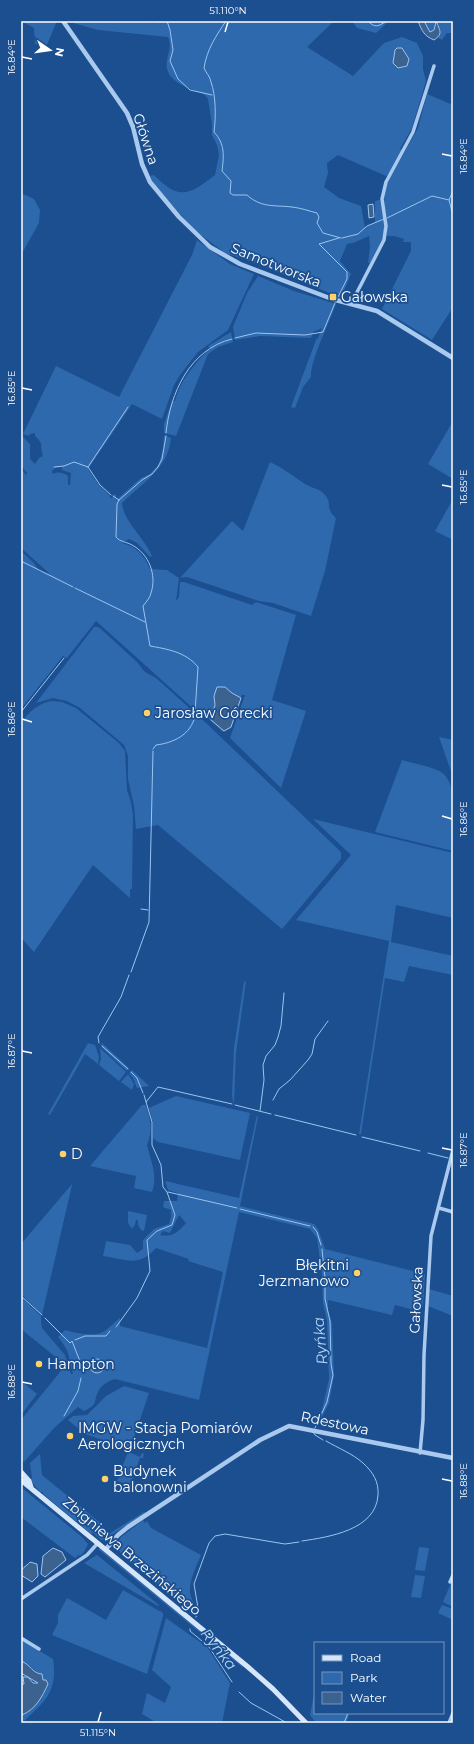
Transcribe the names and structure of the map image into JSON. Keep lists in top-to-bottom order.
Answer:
{
  "streets": {
    "main road": ["Zbigniewa Brzezińskiego"],
    "street": [
      "Główna",
      "Samotworska",
      "Gałowska",
      "Rdestowa"
    ]
  },
  "crossings": [
    ["Główna", "Samotworska"],
    ["Gałowska", "Rdestowa"],
    ["Rdestowa", "Zbigniewa Brzezińskiego"]
  ],
  "water": ["Ryńka"],
  "places": {
    "transit": ["Gałowska"],
    "other": [
      "Jarosław Górecki",
      "D",
      "Błękitni Jerzmanowo",
      "Hampton",
      "IMGW - Stacja Pomiarów Aerologicznych",
      "Budynek balonowni"
    ]
  },
  "legend": ["Road", "Park", "Water"],
  "north": "right",
  "coordinates": [
    "51.110°N",
    "16.84°E",
    "16.85°E",
    "16.86°E",
    "16.87°E",
    "16.88°E",
    "51.115°N"
  ]
}
